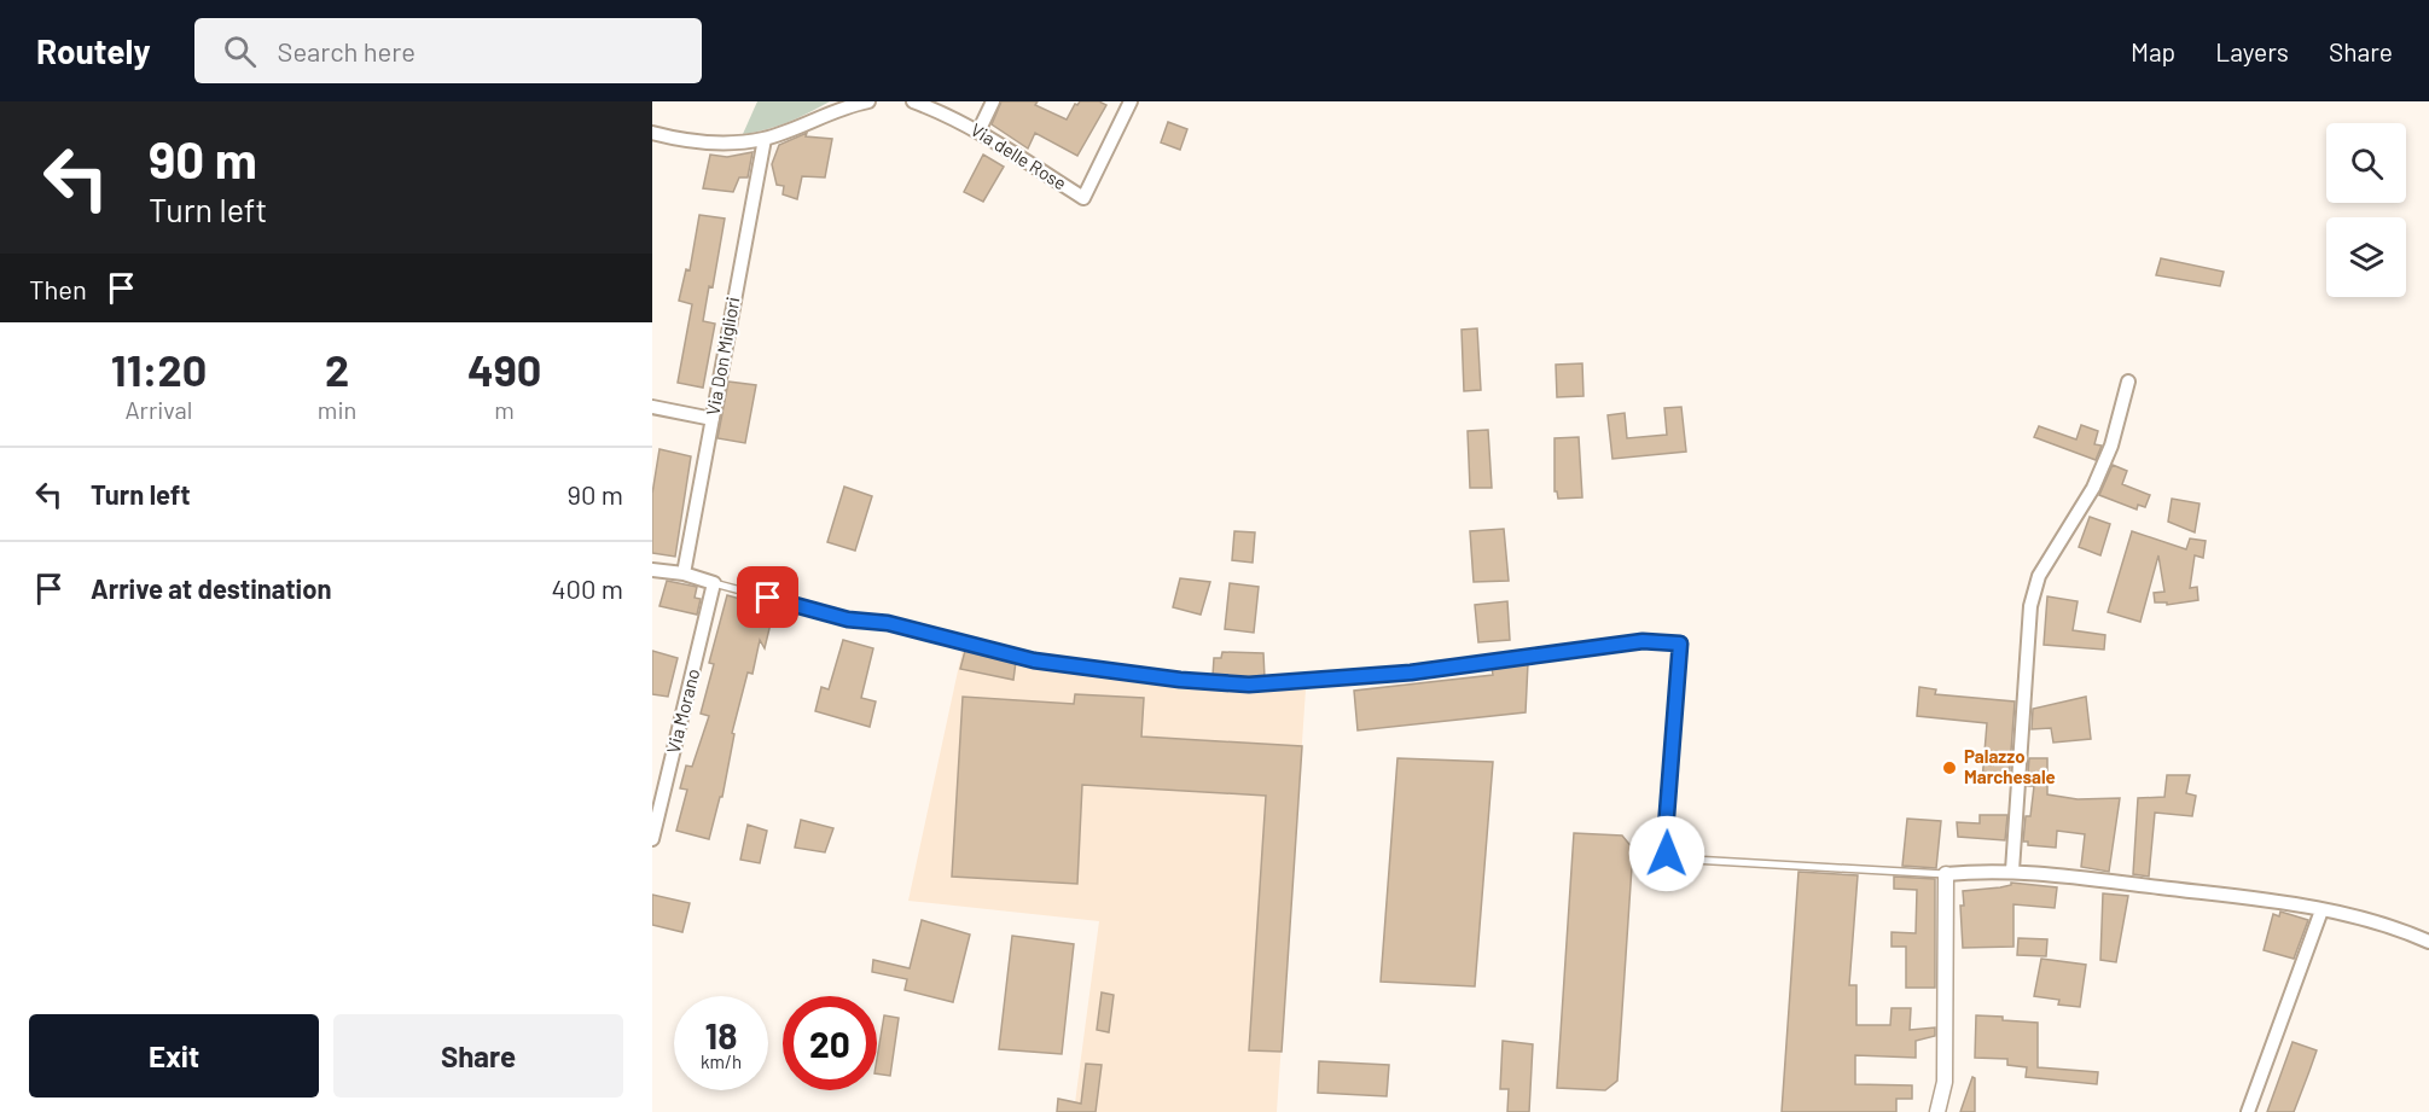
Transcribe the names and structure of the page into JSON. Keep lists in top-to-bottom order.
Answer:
{
  "streets": {
    "street": ["Via delle Rose", "Via Don Migliori", "Via Morano"]
  },
  "places": ["Palazzo Marchesale"],
  "page": {
    "header": "Routely",
    "search": "Search here",
    "nav": ["Map", "Layers", "Share"],
    "turn": ["90 m", "Turn left"],
    "then": "Then",
    "eta": [
      "11:20",
      "Arrival",
      "2",
      "min",
      "490",
      "m"
    ],
    "list": [
      {
        "name": "Turn left",
        "value": "90 m"
      },
      {
        "name": "Arrive at destination",
        "value": "400 m"
      }
    ],
    "speed": "18 km/h",
    "limit": "20",
    "buttons": ["Exit", "Share"]
  }
}
